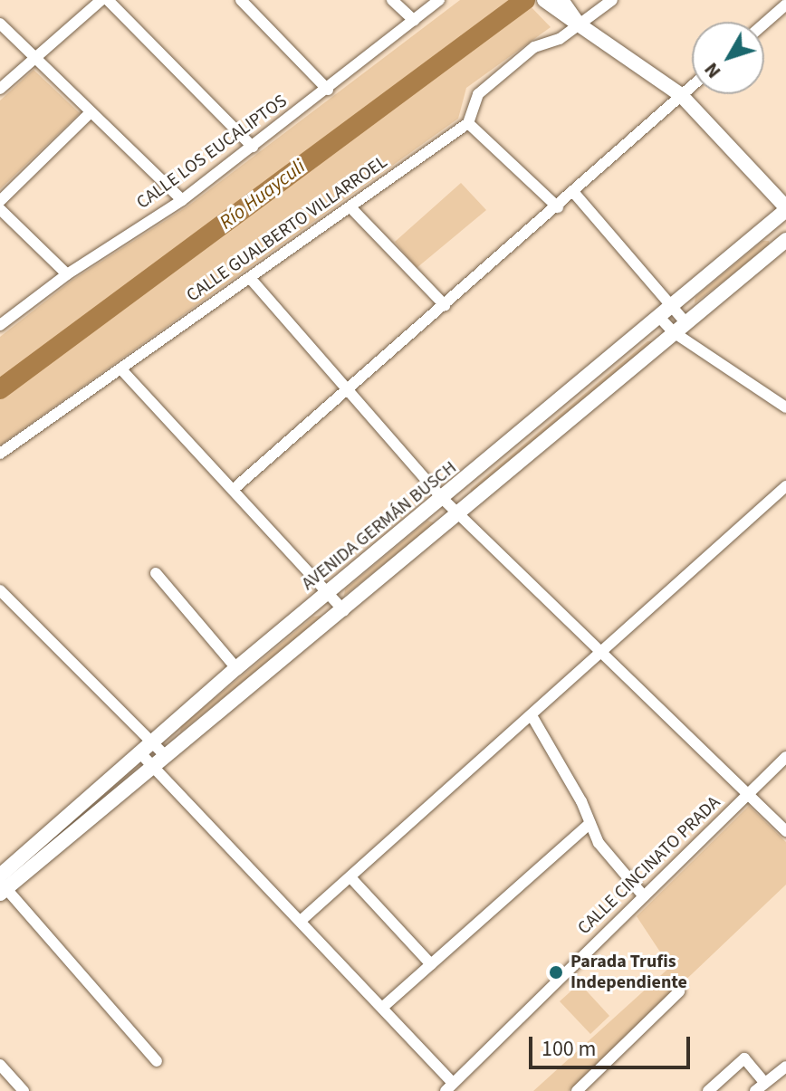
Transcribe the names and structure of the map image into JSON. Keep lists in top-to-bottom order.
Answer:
{
  "streets": {
    "main road": ["AVENIDA GERMÁN BUSCH"],
    "street": ["CALLE LOS EUCALIPTOS", "CALLE GUALBERTO VILLARROEL", "CALLE CINCINATO PRADA"]
  },
  "water": ["Río Huayculi"],
  "places": ["Parada Trufis Independiente"],
  "scale_bar": "100 m",
  "north": "bottom left"
}
